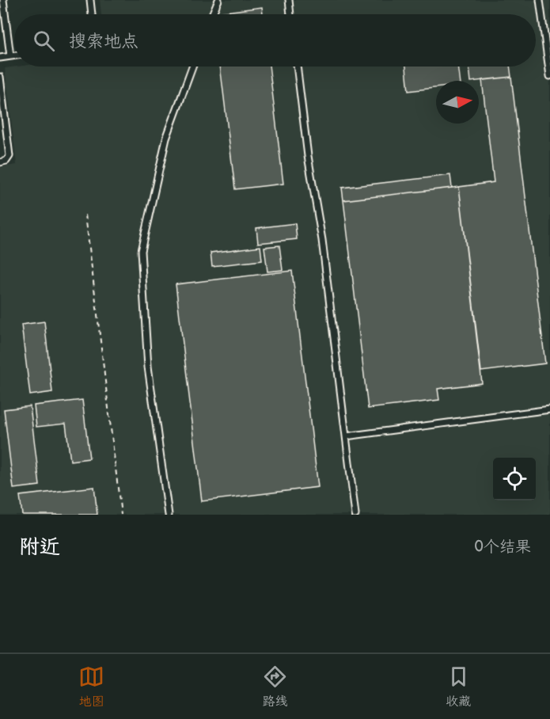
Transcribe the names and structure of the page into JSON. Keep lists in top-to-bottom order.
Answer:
{
  "north": "right",
  "page": {
    "search": "搜索地点",
    "heading": ["附近", "0个结果"],
    "nav": ["地图", "路线", "收藏"]
  }
}
